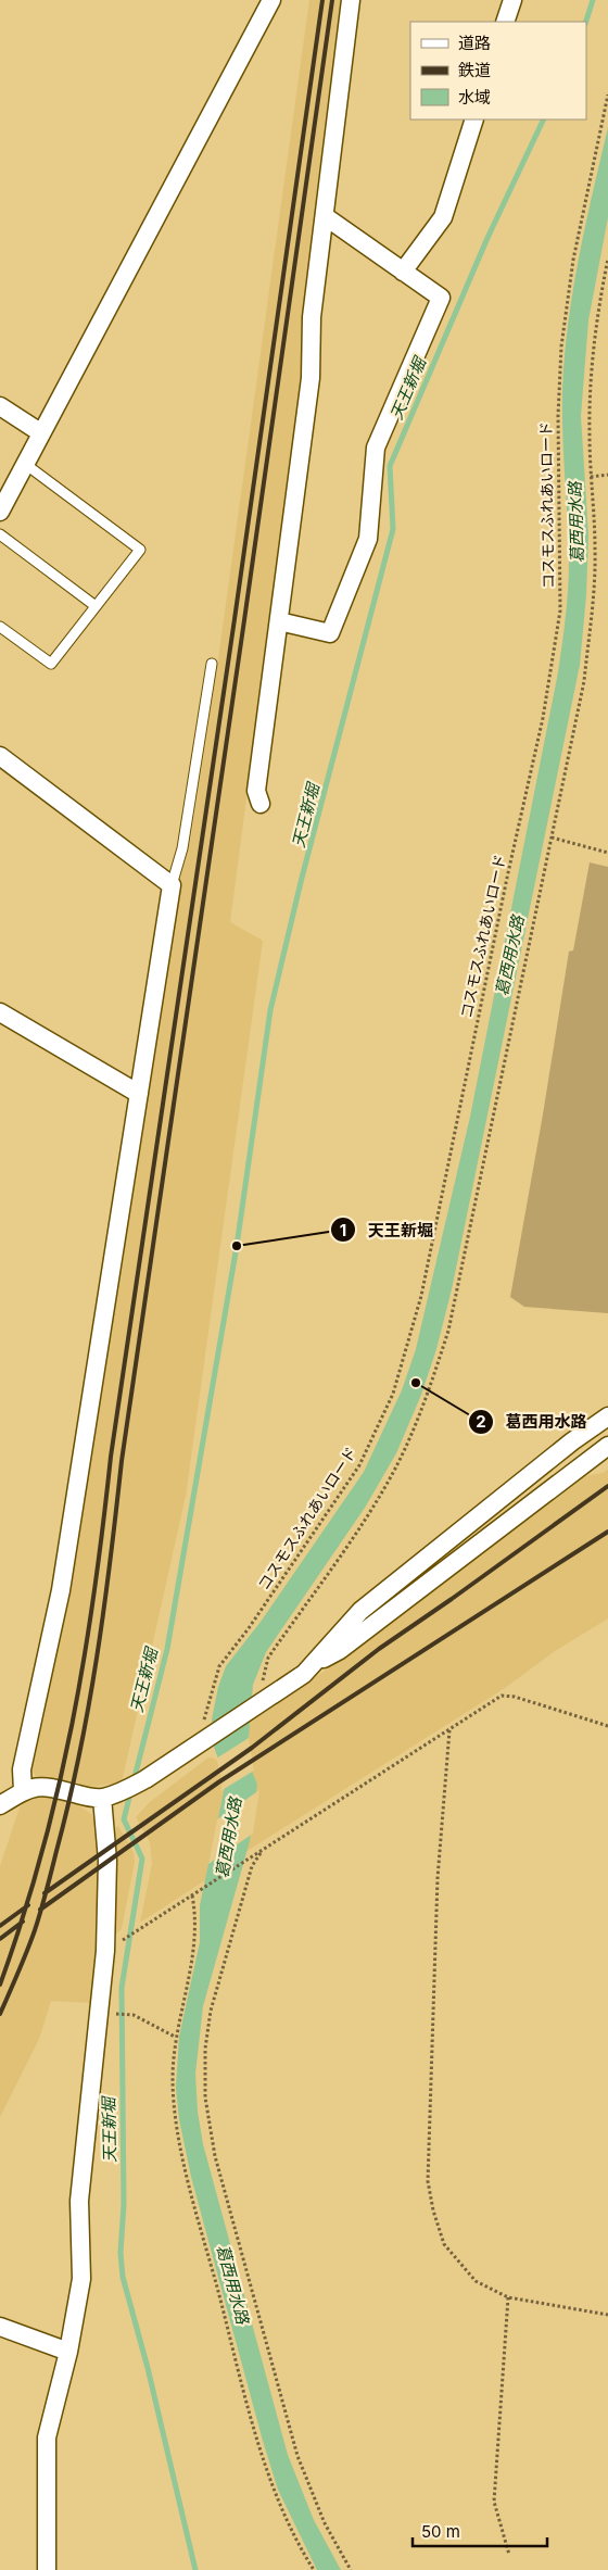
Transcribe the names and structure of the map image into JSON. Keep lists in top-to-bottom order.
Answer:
{
  "streets": {
    "path": ["コスモスふれあいロード"]
  },
  "water": ["天王新堀", "葛西用水路"],
  "places": ["天王新堀", "葛西用水路"],
  "legend": ["道路", "鉄道", "水域"],
  "scale_bar": "50 m"
}
